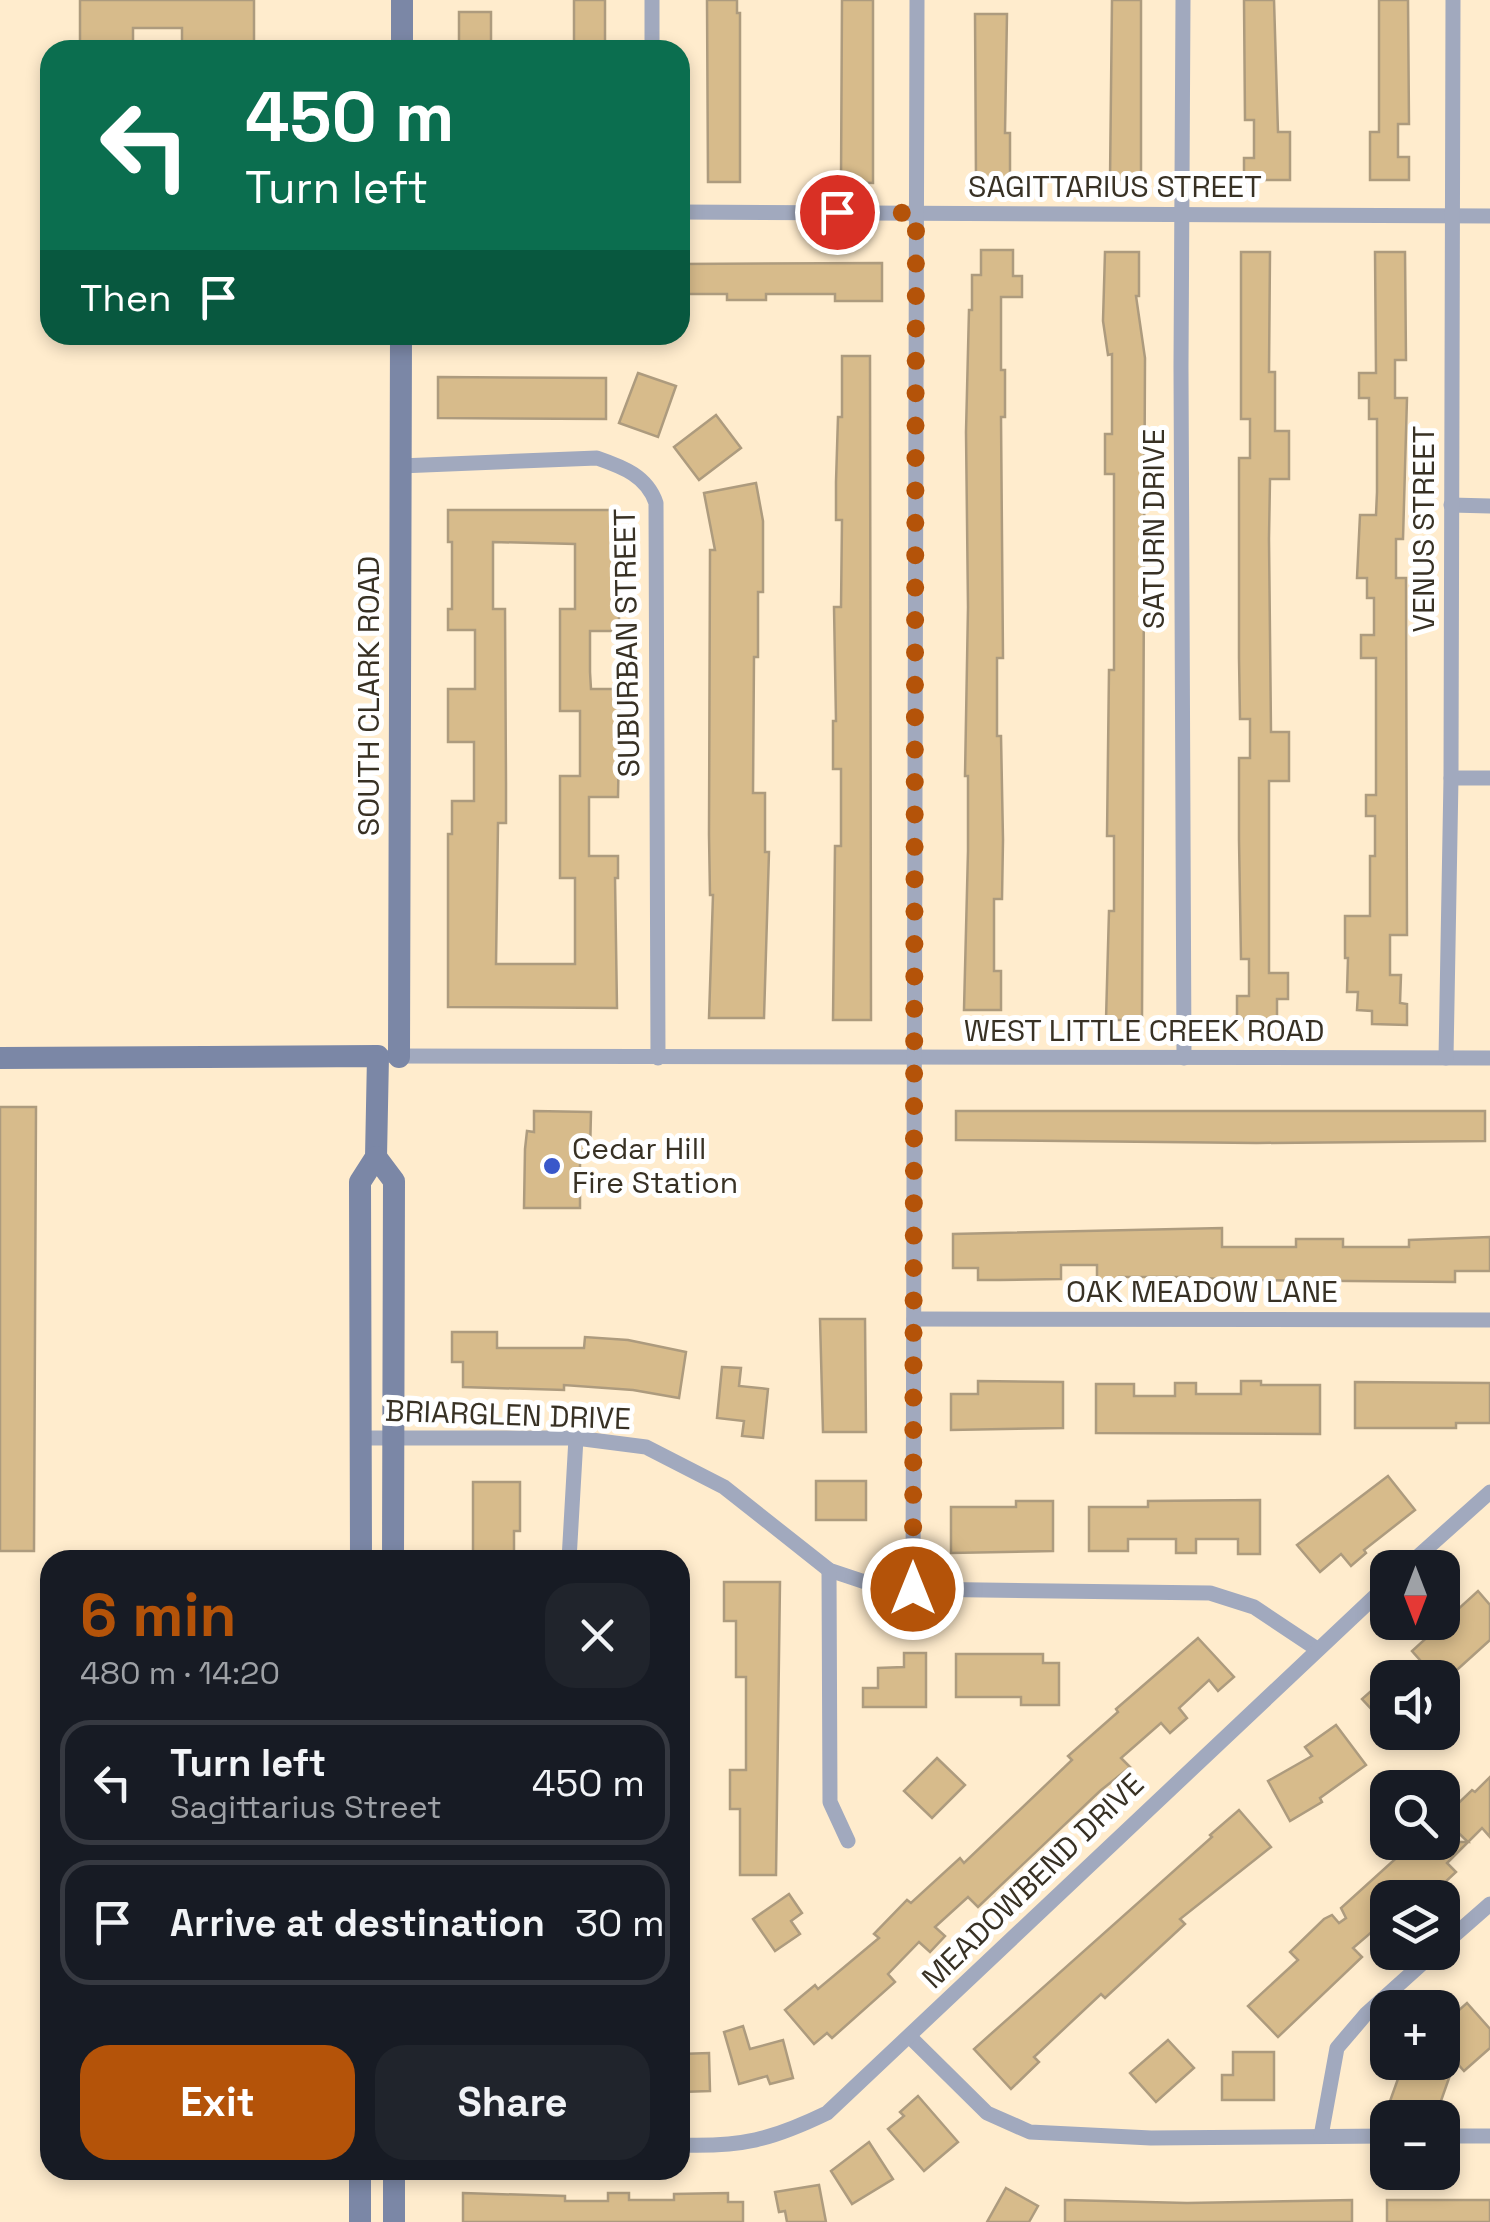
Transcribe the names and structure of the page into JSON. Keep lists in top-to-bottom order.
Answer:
{
  "streets": {
    "street": [
      "SAGITTARIUS STREET",
      "SATURN DRIVE",
      "VENUS STREET",
      "SUBURBAN STREET",
      "SOUTH CLARK ROAD",
      "WEST LITTLE CREEK ROAD",
      "OAK MEADOW LANE",
      "BRIARGLEN DRIVE",
      "MEADOWBEND DRIVE"
    ]
  },
  "crossings": [
    ["SAGITTARIUS STREET", "SATURN DRIVE"],
    ["SAGITTARIUS STREET", "VENUS STREET"],
    ["SATURN DRIVE", "WEST LITTLE CREEK ROAD"],
    ["VENUS STREET", "WEST LITTLE CREEK ROAD"],
    ["SUBURBAN STREET", "SOUTH CLARK ROAD"],
    ["SUBURBAN STREET", "WEST LITTLE CREEK ROAD"],
    ["SOUTH CLARK ROAD", "WEST LITTLE CREEK ROAD"],
    ["SOUTH CLARK ROAD", "BRIARGLEN DRIVE"],
    ["BRIARGLEN DRIVE", "MEADOWBEND DRIVE"]
  ],
  "places": ["Cedar Hill Fire Station"],
  "north": "bottom",
  "page": {
    "turn": ["450 m", "Turn left"],
    "then": "Then",
    "map_buttons": ["+", "−"],
    "heading": ["6 min", "480 m · 14:20"],
    "list": [
      {
        "name": "Turn left",
        "note": "Sagittarius Street",
        "value": "450 m"
      },
      {
        "name": "Arrive at destination",
        "value": "30 m"
      }
    ],
    "buttons": ["Exit", "Share"]
  }
}
